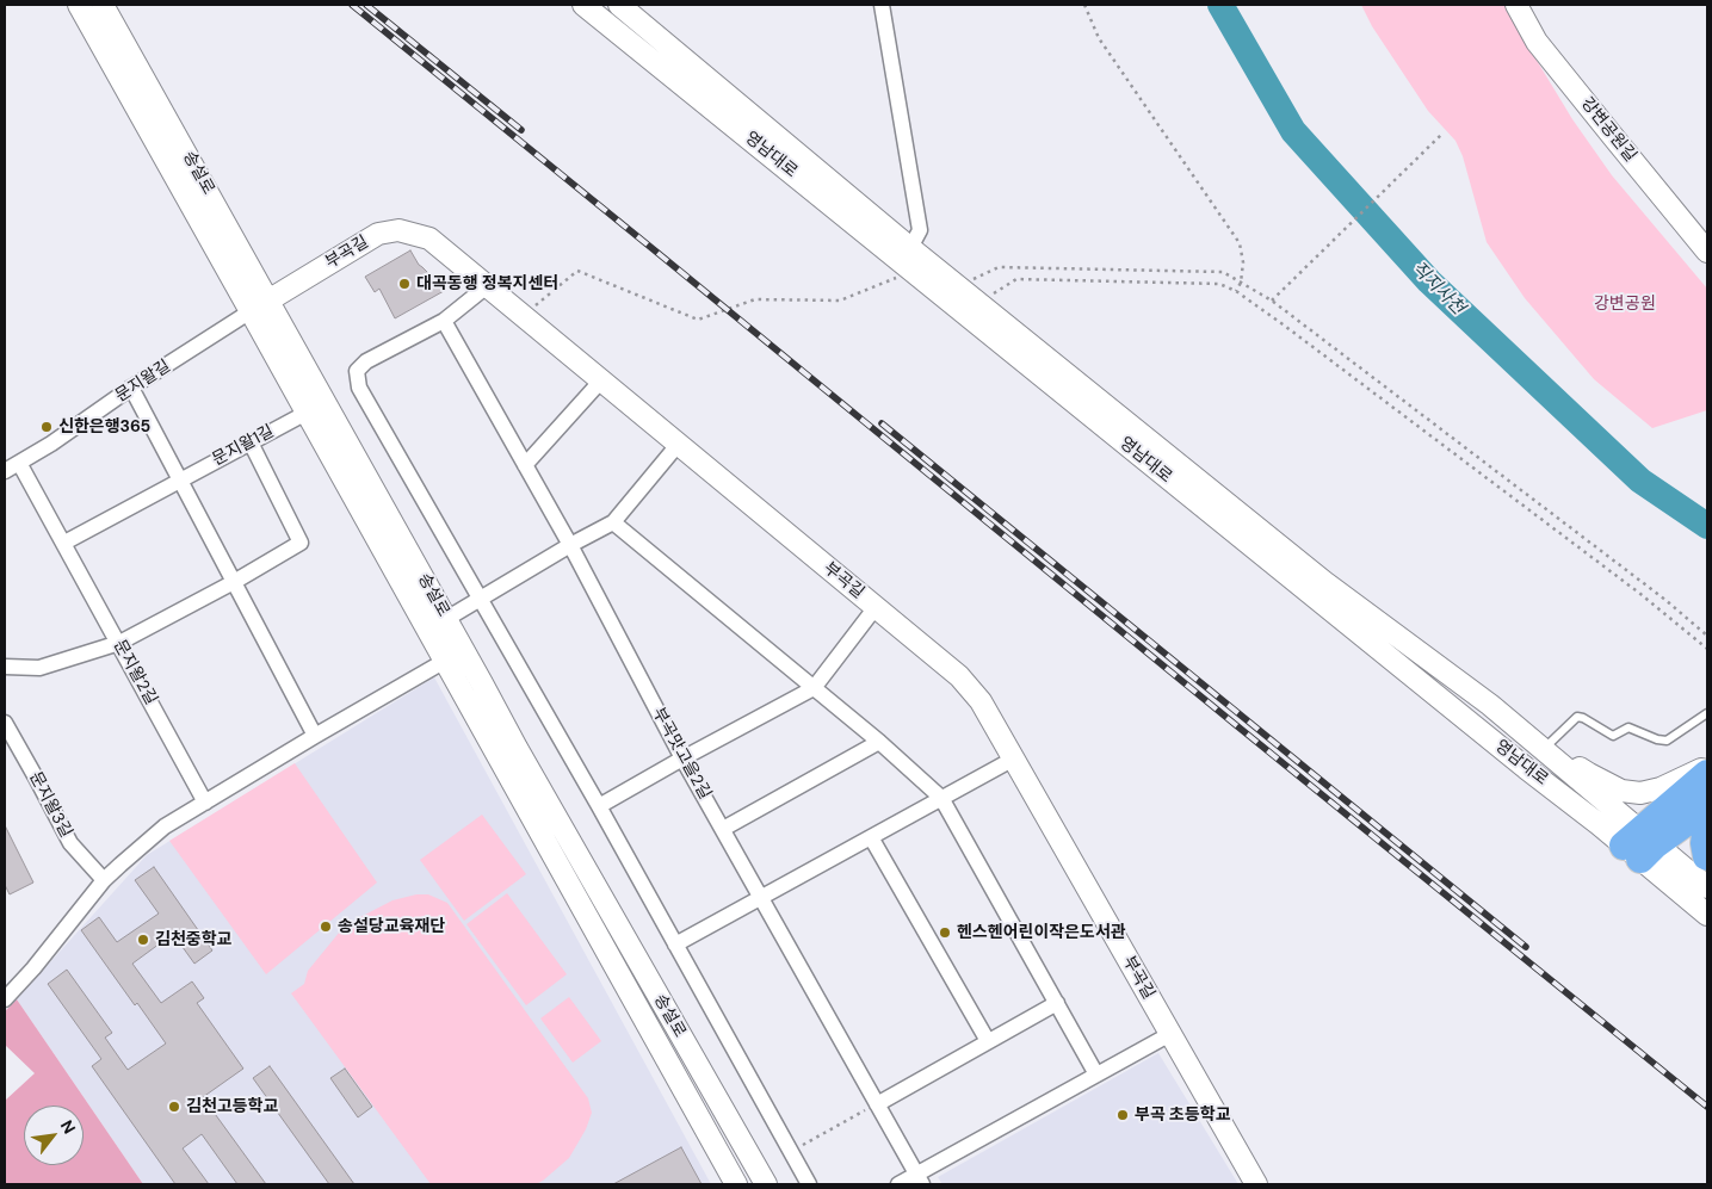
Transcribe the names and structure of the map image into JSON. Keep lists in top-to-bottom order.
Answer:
{
  "streets": {
    "street": [
      "강변공원길",
      "영남대로",
      "송설로",
      "부곡길",
      "문지왈길",
      "문지왈1길",
      "문지왈2길",
      "부곡맛고을2길",
      "문지왈3길"
    ]
  },
  "crossings": [
    ["송설로", "부곡길"],
    ["송설로", "문지왈길"],
    ["송설로", "문지왈1길"],
    ["부곡길", "문지왈길"],
    ["문지왈길", "문지왈2길"]
  ],
  "water": ["직지사천"],
  "parks": ["강변공원"],
  "places": [
    "대곡동행 정복지센터",
    "신한은행365",
    "송설당교육재단",
    "헨스헨어린이작은도서관",
    "김천중학교",
    "김천고등학교",
    "부곡 초등학교"
  ],
  "north": "top right"
}
